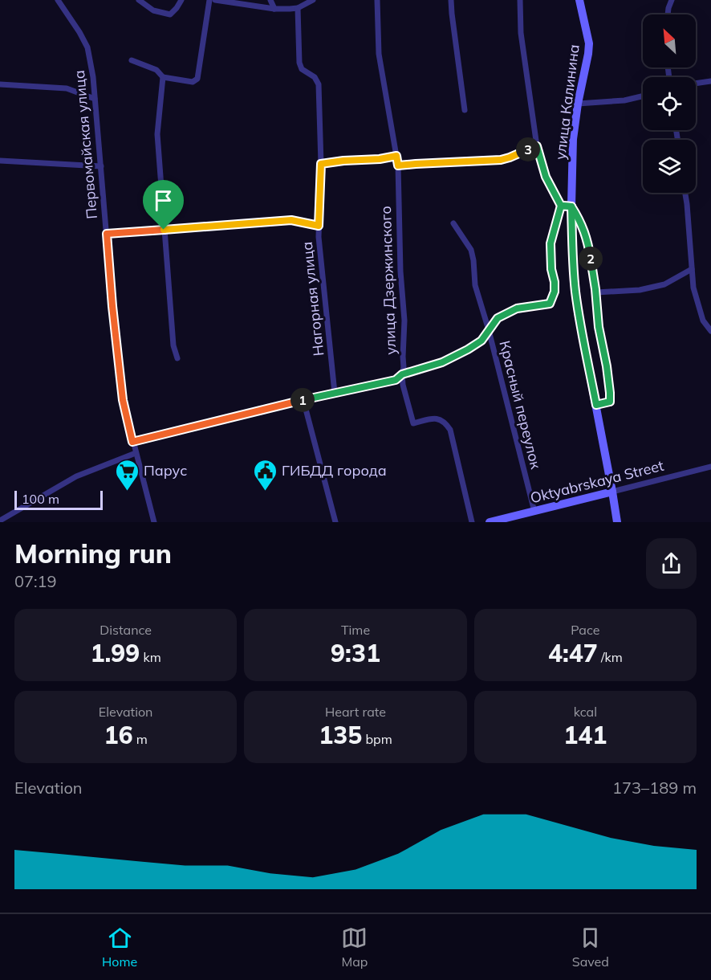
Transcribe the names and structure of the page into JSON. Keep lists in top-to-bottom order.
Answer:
{
  "streets": {
    "main road": ["улица Калинина", "Oktyabrskaya Street"],
    "street": [
      "Первомайская улица",
      "улица Дзержинского",
      "Нагорная улица",
      "Красный переулок"
    ]
  },
  "crossings": [
    ["улица Калинина", "Oktyabrskaya Street"],
    ["Красный переулок", "Oktyabrskaya Street"]
  ],
  "places": {
    "supermarket": ["Парус"],
    "public building": ["ГИБДД города"]
  },
  "scale_bar": "100 m",
  "north": "top left",
  "page": {
    "pins": ["3", "2", "1"],
    "scale": "100 m",
    "heading": ["Morning run", "07:19"],
    "stats": [
      ["Distance", "1.99 km"],
      ["Time", "9:31"],
      ["Pace", "4:47 /km"],
      ["Elevation", "16 m"],
      ["Heart rate", "135 bpm"],
      ["kcal", "141"]
    ],
    "chart": ["Elevation", "173–189 m"],
    "tabs": ["Home", "Map", "Saved"]
  }
}
